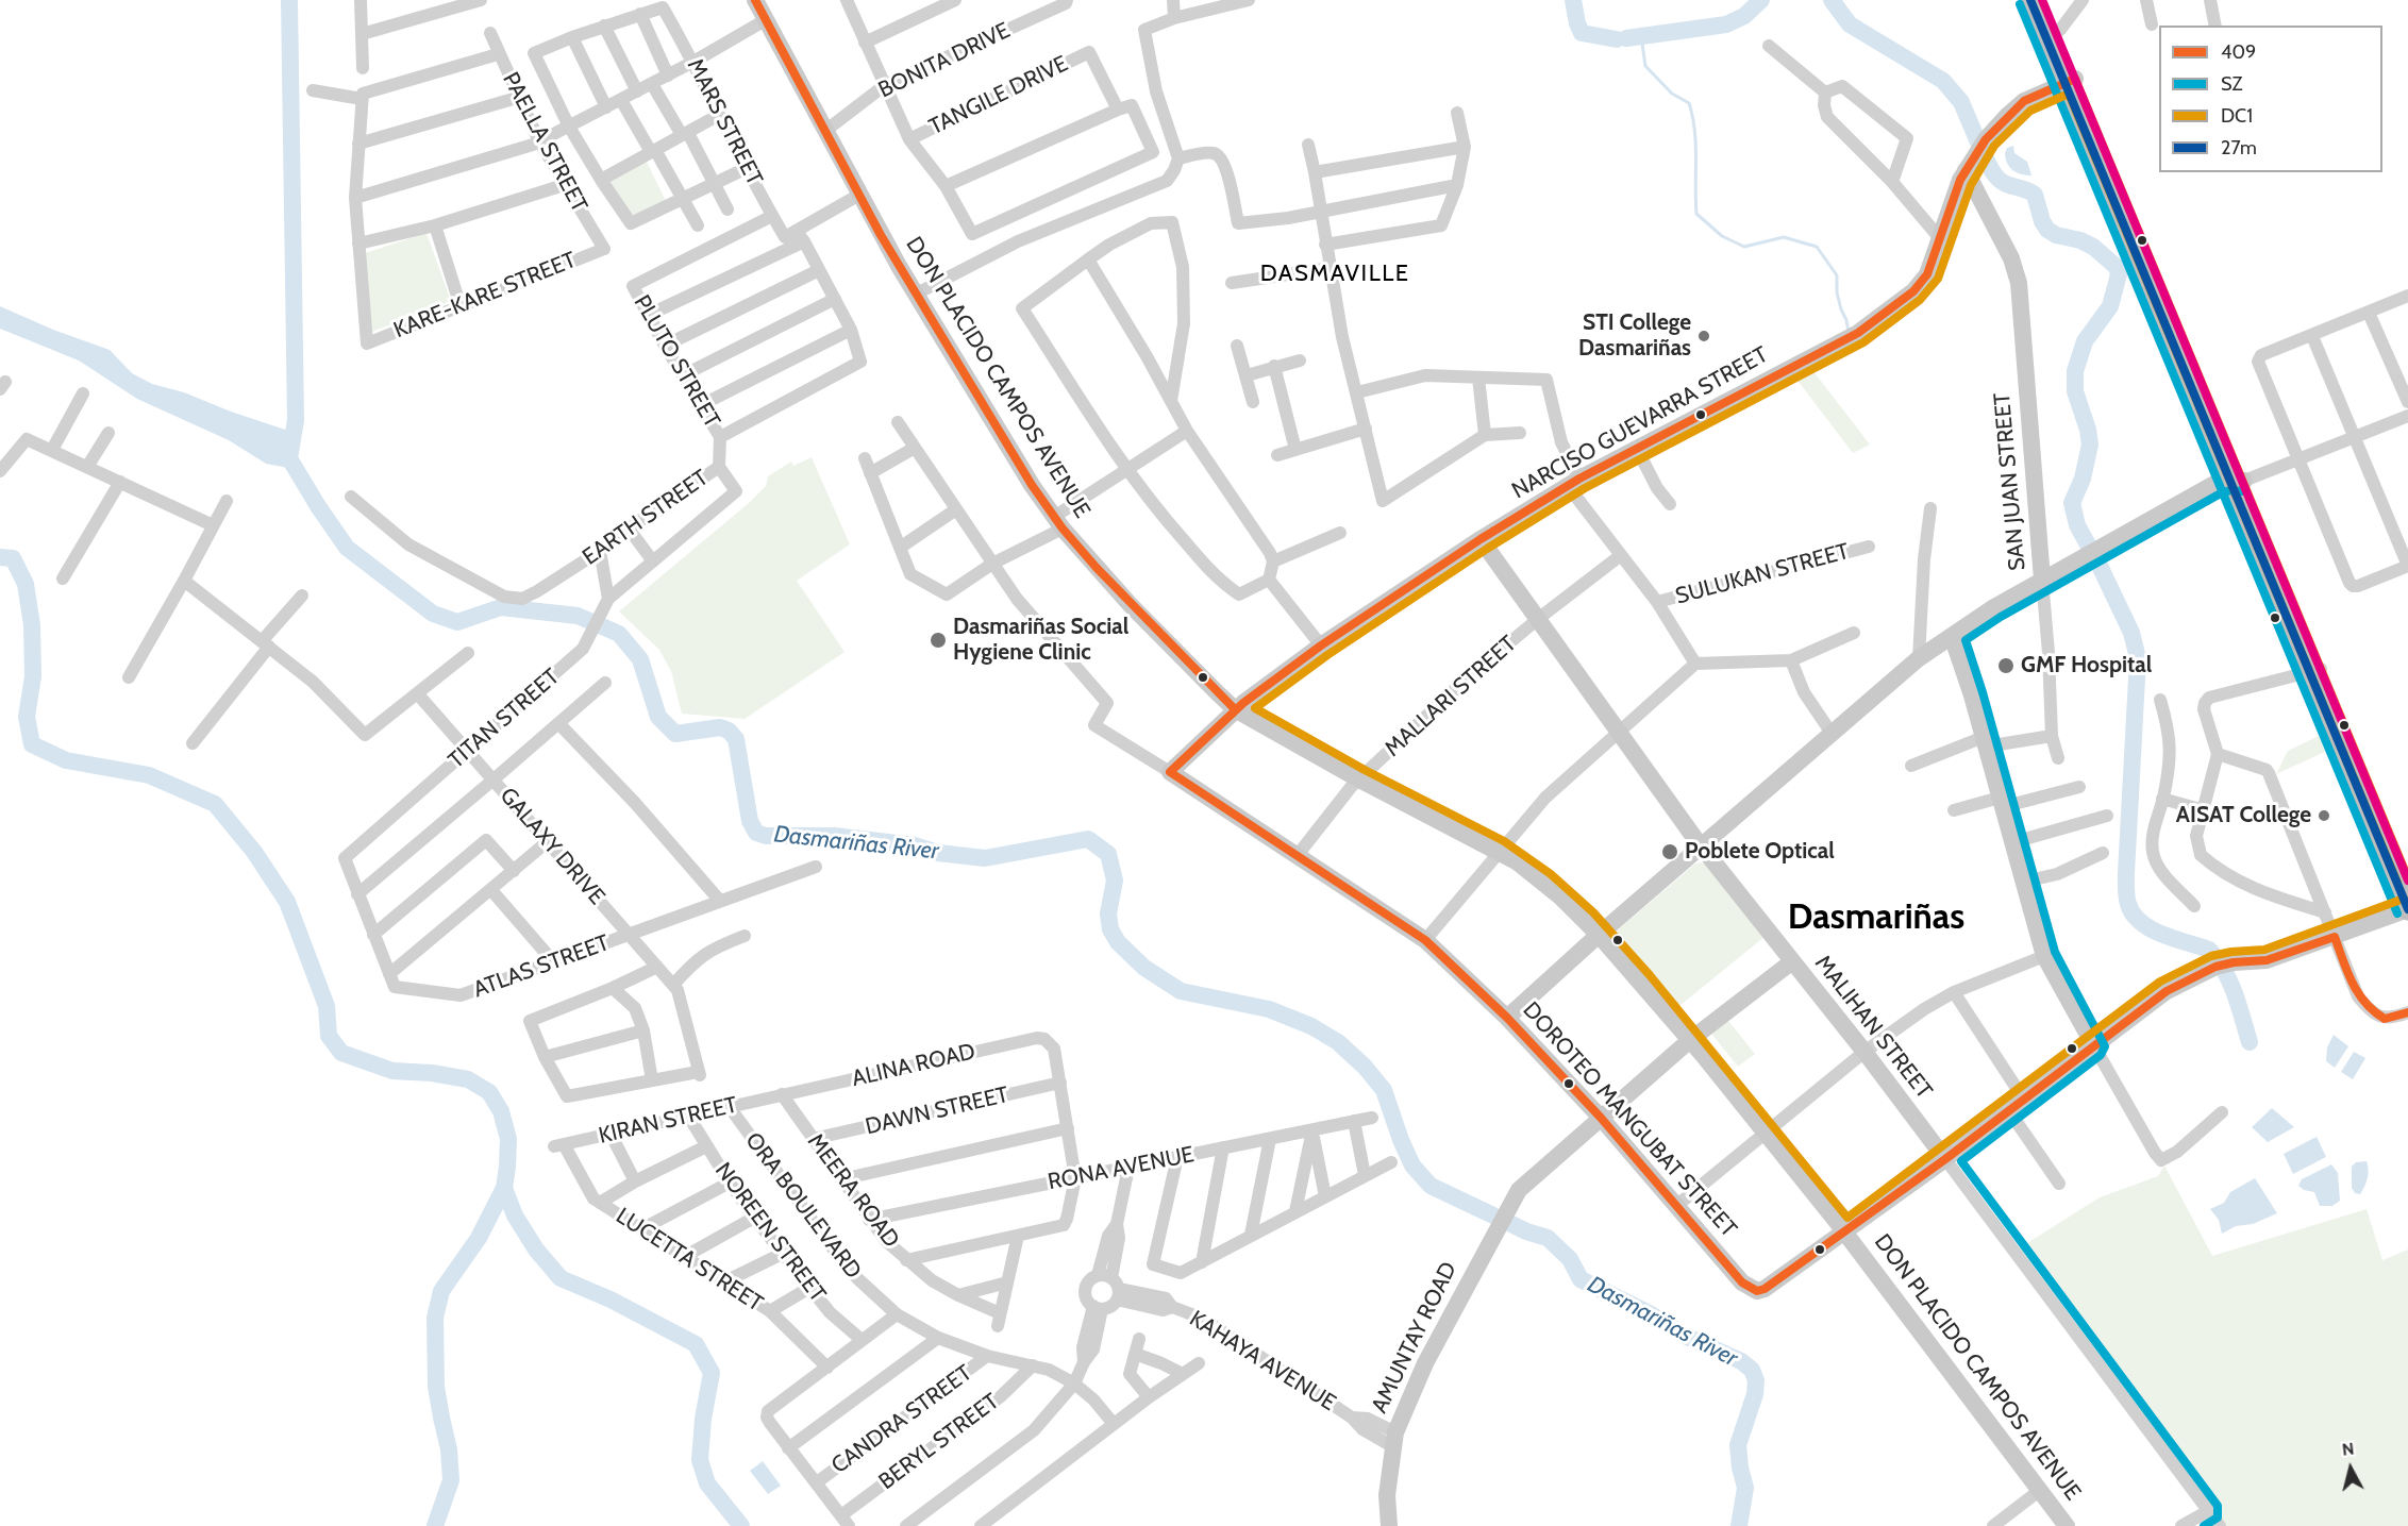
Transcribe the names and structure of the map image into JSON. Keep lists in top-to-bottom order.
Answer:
{
  "streets": {
    "street": [
      "BONITA DRIVE",
      "TANGILE DRIVE",
      "MARS STREET",
      "PAELLA STREET",
      "KARE-KARE STREET",
      "PLUTO STREET",
      "DON PLACIDO CAMPOS AVENUE",
      "NARCISO GUEVARRA STREET",
      "SAN JUAN STREET",
      "EARTH STREET",
      "SULUKAN STREET",
      "MALLARI STREET",
      "TITAN STREET",
      "GALAXY DRIVE",
      "ATLAS STREET",
      "MALIHAN STREET",
      "ALINA ROAD",
      "DAWN STREET",
      "DOROTEO MANGUBAT STREET",
      "KIRAN STREET",
      "RONA AVENUE",
      "MEERA ROAD",
      "ORA BOULEVARD",
      "NOREEN STREET",
      "LUCETTA STREET",
      "AMUNTAY ROAD",
      "KAHAYA AVENUE",
      "CANDRA STREET",
      "BERYL STREET"
    ]
  },
  "crossings": [
    ["BONITA DRIVE", "DON PLACIDO CAMPOS AVENUE"],
    ["MARS STREET", "PLUTO STREET"],
    ["PAELLA STREET", "KARE-KARE STREET"],
    ["PLUTO STREET", "EARTH STREET"],
    ["DON PLACIDO CAMPOS AVENUE", "NARCISO GUEVARRA STREET"],
    ["DON PLACIDO CAMPOS AVENUE", "MALLARI STREET"],
    ["DON PLACIDO CAMPOS AVENUE", "DOROTEO MANGUBAT STREET"],
    ["DON PLACIDO CAMPOS AVENUE", "AMUNTAY ROAD"],
    ["NARCISO GUEVARRA STREET", "SAN JUAN STREET"],
    ["NARCISO GUEVARRA STREET", "MALIHAN STREET"],
    ["NARCISO GUEVARRA STREET", "DOROTEO MANGUBAT STREET"],
    ["MALLARI STREET", "MALIHAN STREET"],
    ["MALLARI STREET", "DOROTEO MANGUBAT STREET"],
    ["TITAN STREET", "GALAXY DRIVE"],
    ["GALAXY DRIVE", "ATLAS STREET"],
    ["MALIHAN STREET", "AMUNTAY ROAD"],
    ["ALINA ROAD", "DAWN STREET"],
    ["ALINA ROAD", "KIRAN STREET"],
    ["ALINA ROAD", "MEERA ROAD"],
    ["DAWN STREET", "MEERA ROAD"],
    ["DOROTEO MANGUBAT STREET", "AMUNTAY ROAD"],
    ["KIRAN STREET", "MEERA ROAD"],
    ["KIRAN STREET", "ORA BOULEVARD"],
    ["KIRAN STREET", "NOREEN STREET"],
    ["KIRAN STREET", "LUCETTA STREET"],
    ["RONA AVENUE", "MEERA ROAD"],
    ["ORA BOULEVARD", "CANDRA STREET"],
    ["ORA BOULEVARD", "BERYL STREET"],
    ["AMUNTAY ROAD", "KAHAYA AVENUE"]
  ],
  "districts": ["DASMAVILLE", "Dasmariñas"],
  "water": ["Dasmariñas River"],
  "places": [
    "STI College Dasmariñas",
    "Dasmariñas Social Hygiene Clinic",
    "GMF Hospital",
    "AISAT College",
    "Poblete Optical"
  ],
  "lines": [
    "transit line 409",
    "transit line 27m",
    "transit line SZ",
    "transit line DC1"
  ],
  "legend": [
    "409",
    "SZ",
    "DC1",
    "27m"
  ],
  "north": "top"
}
